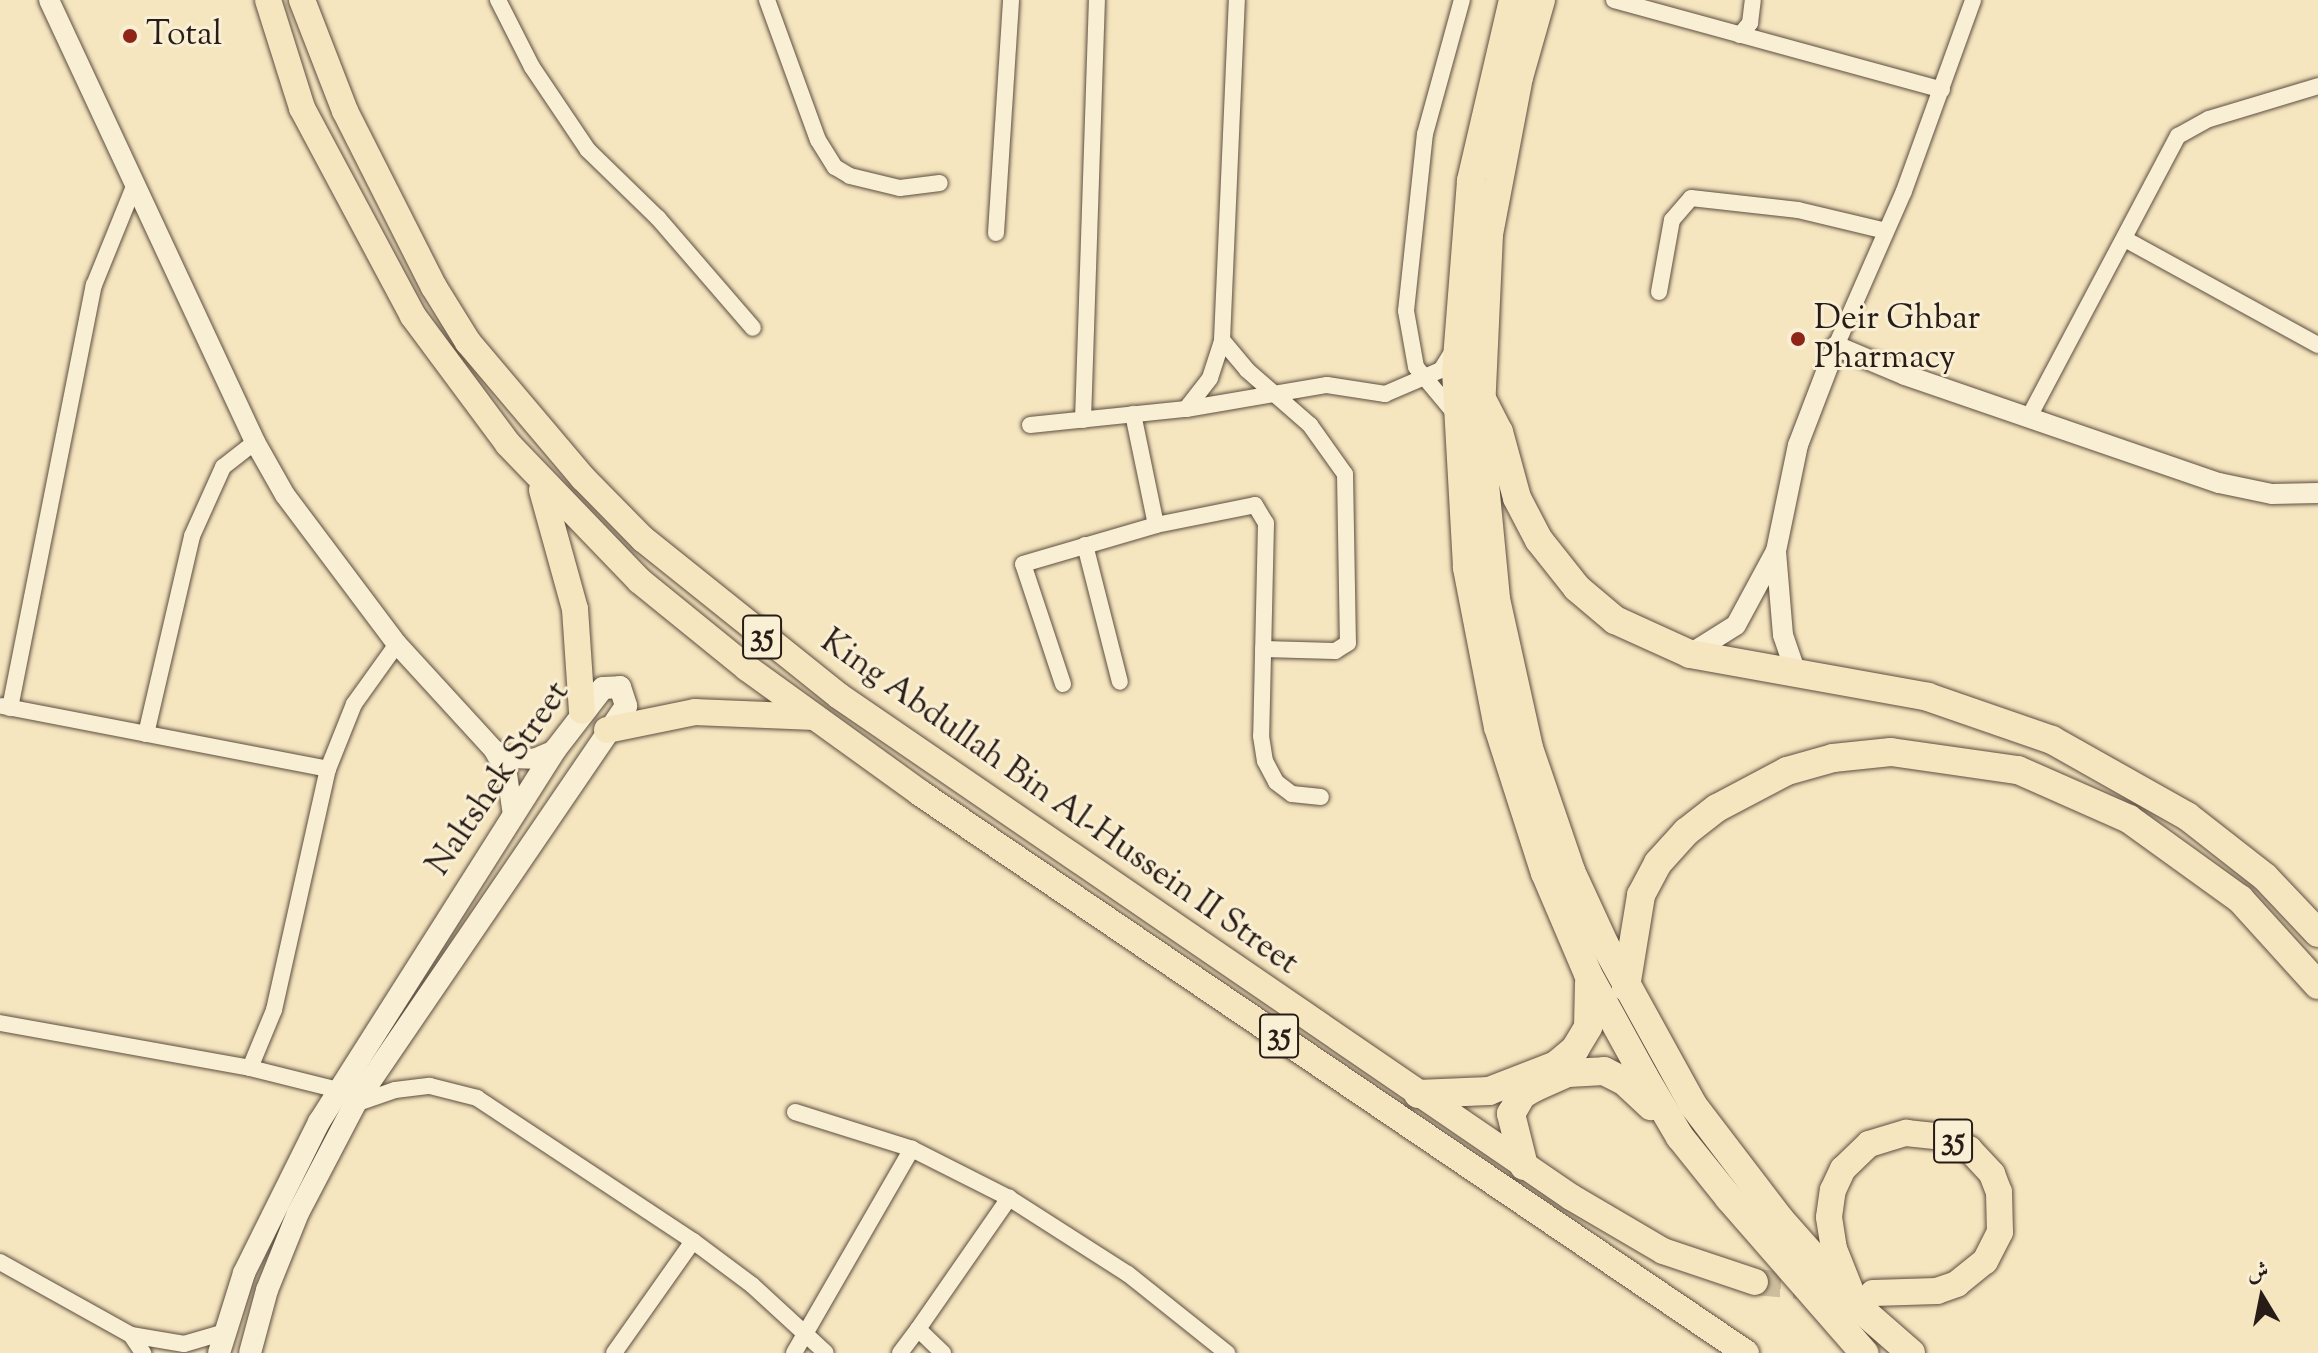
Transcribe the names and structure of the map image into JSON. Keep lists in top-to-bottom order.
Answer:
{
  "streets": {
    "highway": ["35", "King Abdullah Bin Al-Hussein II Street"],
    "main road": ["Naltshek Street"]
  },
  "places": ["Total", "Deir Ghbar Pharmacy"],
  "north": "top"
}
